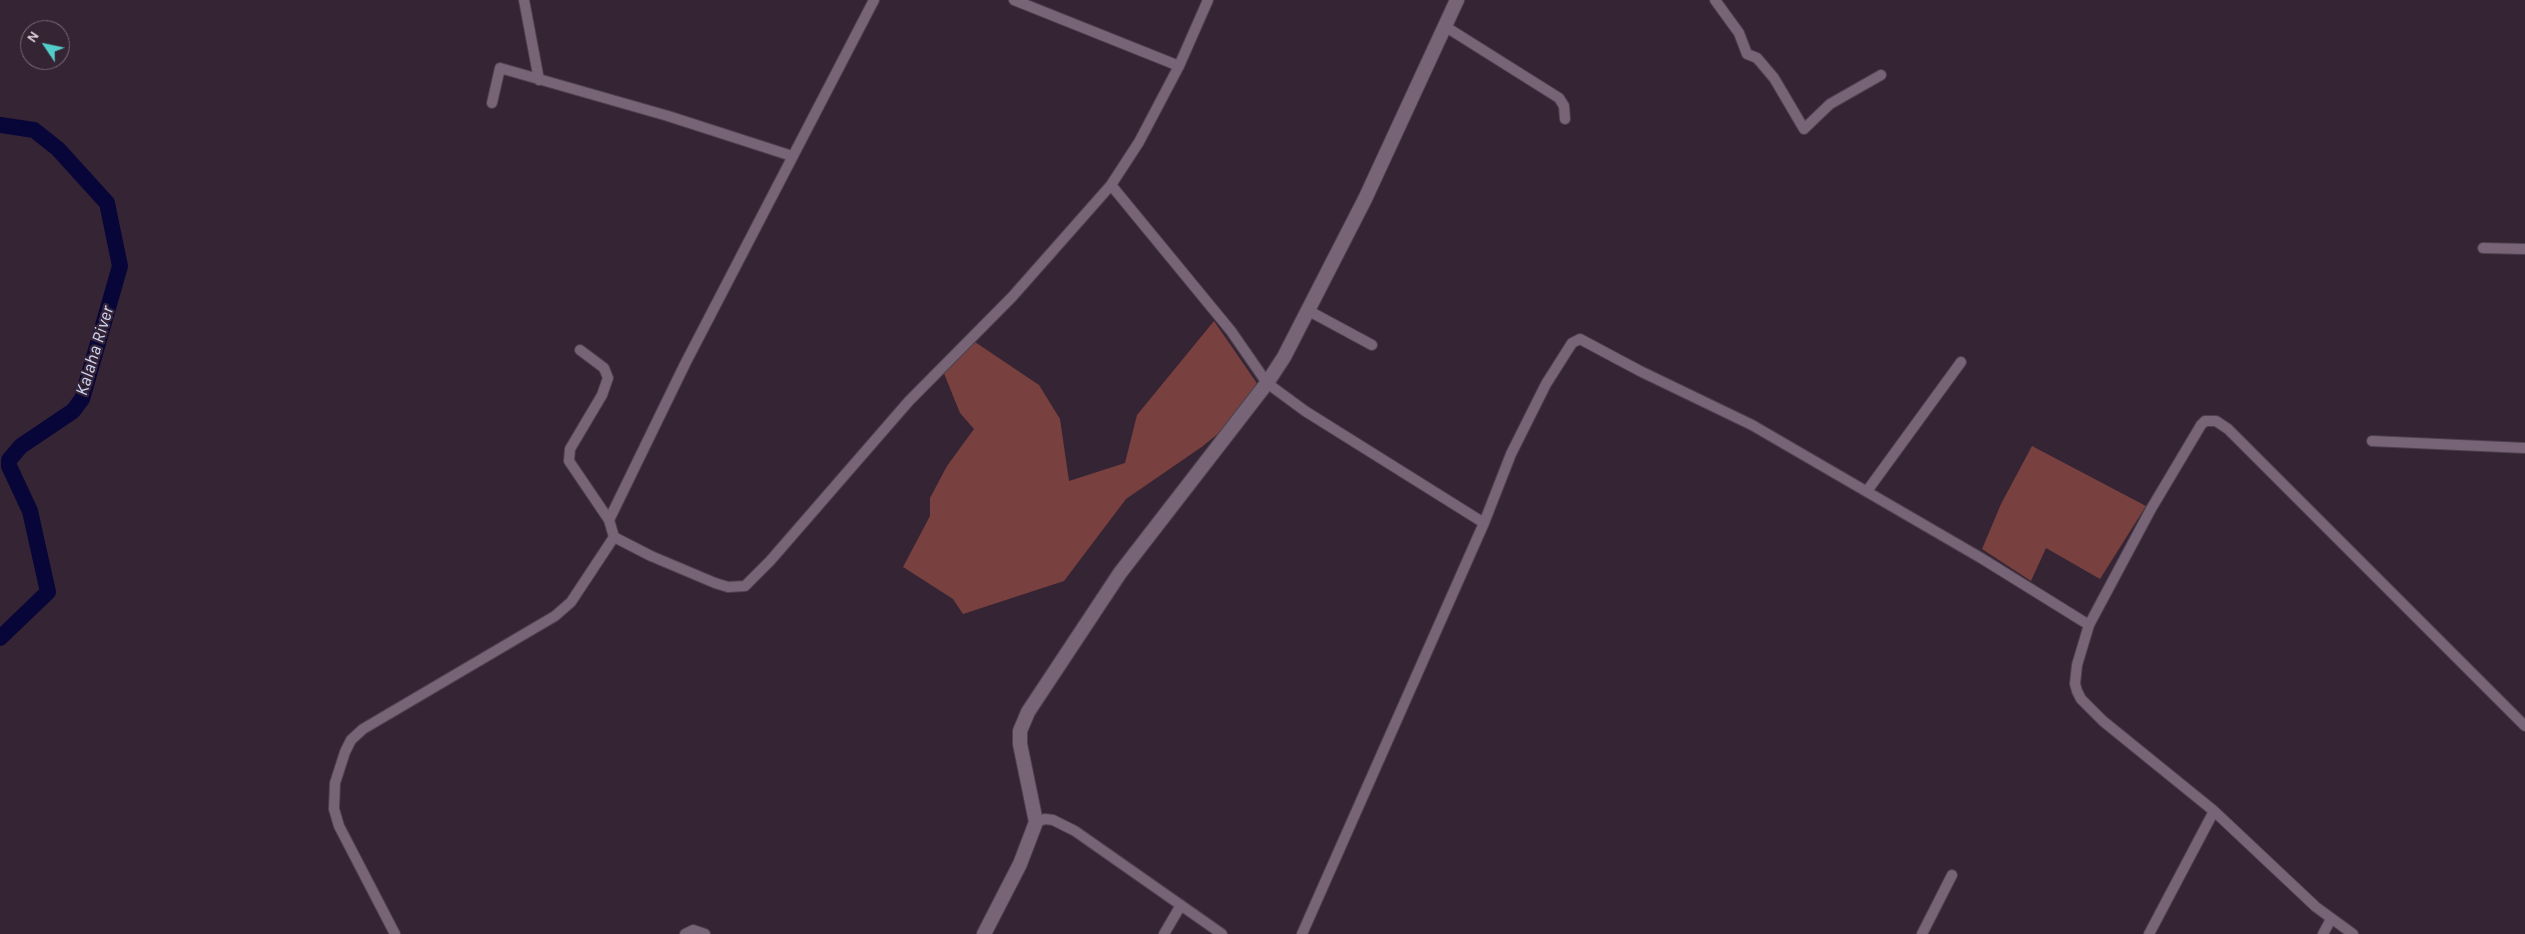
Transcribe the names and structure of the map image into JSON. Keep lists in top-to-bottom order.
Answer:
{
  "water": ["Kalaha River"],
  "north": "top left"
}
